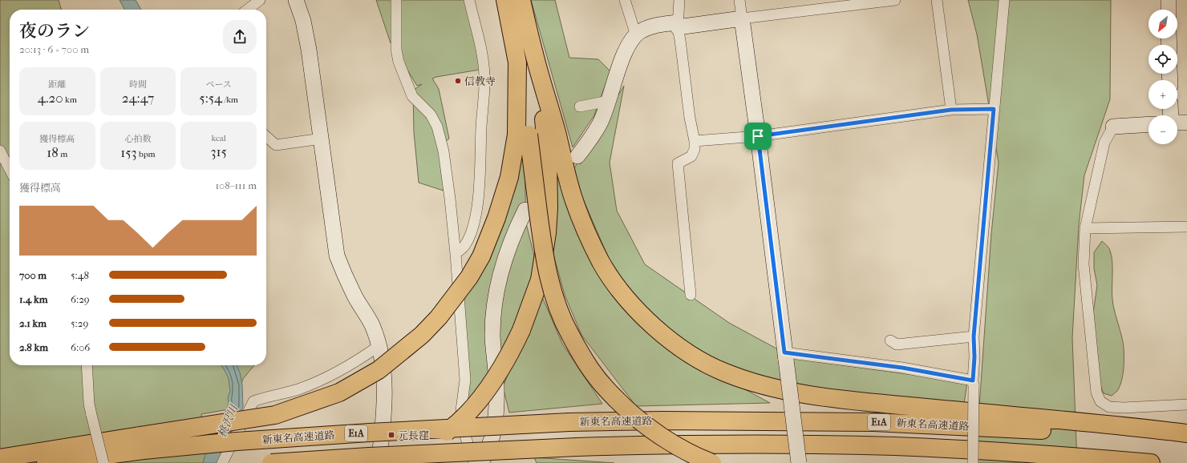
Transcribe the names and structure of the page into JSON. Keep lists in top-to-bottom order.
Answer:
{
  "streets": {
    "highway": ["新東名高速道路", "E1A"]
  },
  "water": ["桃沢川"],
  "places": {
    "other": ["信教寺"],
    "transit": ["元長窪"]
  },
  "north": "bottom left",
  "page": {
    "map_buttons": ["+", "−"],
    "heading": ["夜のラン", "20:13 · 6 × 700 m"],
    "stats": [
      ["距離", "4.20 km"],
      ["時間", "24:47"],
      ["ペース", "5:54 /km"],
      ["獲得標高", "18 m"],
      ["心拍数", "153 bpm"],
      ["kcal", "315"]
    ],
    "chart": ["獲得標高", "108–111 m"],
    "list": [
      {
        "name": "700 m",
        "note": "5:48"
      },
      {
        "name": "1.4 km",
        "note": "6:29"
      },
      {
        "name": "2.1 km",
        "note": "5:29"
      },
      {
        "name": "2.8 km",
        "note": "6:06"
      }
    ]
  }
}
